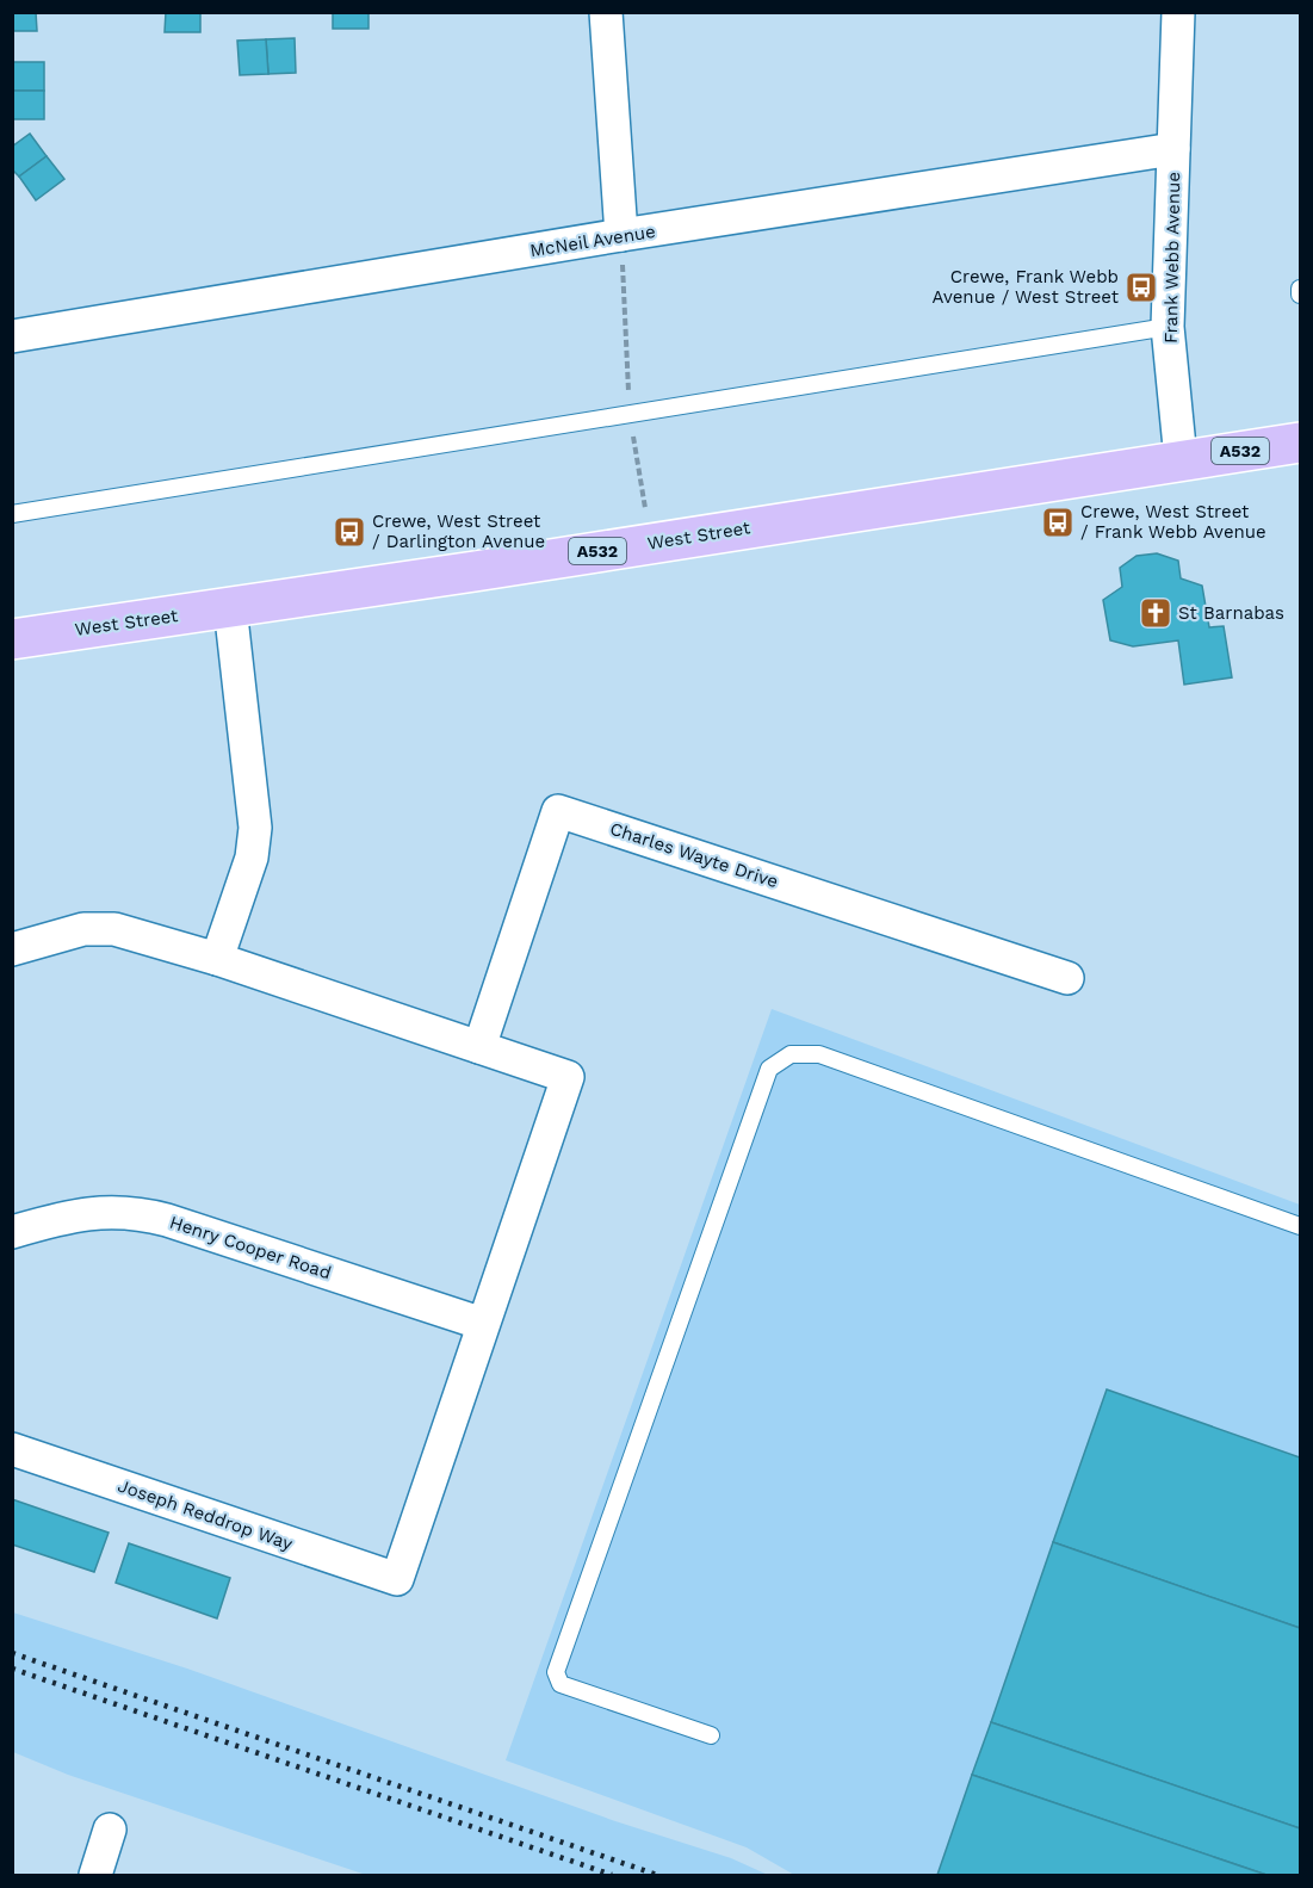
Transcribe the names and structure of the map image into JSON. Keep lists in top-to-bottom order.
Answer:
{
  "streets": {
    "main road": ["A532", "West Street"],
    "street": [
      "McNeil Avenue",
      "Frank Webb Avenue",
      "Charles Wayte Drive",
      "Henry Cooper Road",
      "Joseph Reddrop Way"
    ]
  },
  "crossings": [
    ["McNeil Avenue", "Frank Webb Avenue"],
    ["Frank Webb Avenue", "West Street"],
    ["Henry Cooper Road", "Joseph Reddrop Way"]
  ],
  "places": {
    "bus stop": ["Crewe, Frank Webb Avenue / West Street", "Crewe, West Street / Frank Webb Avenue", "Crewe, West Street / Darlington Avenue"],
    "church": ["St Barnabas"]
  }
}
